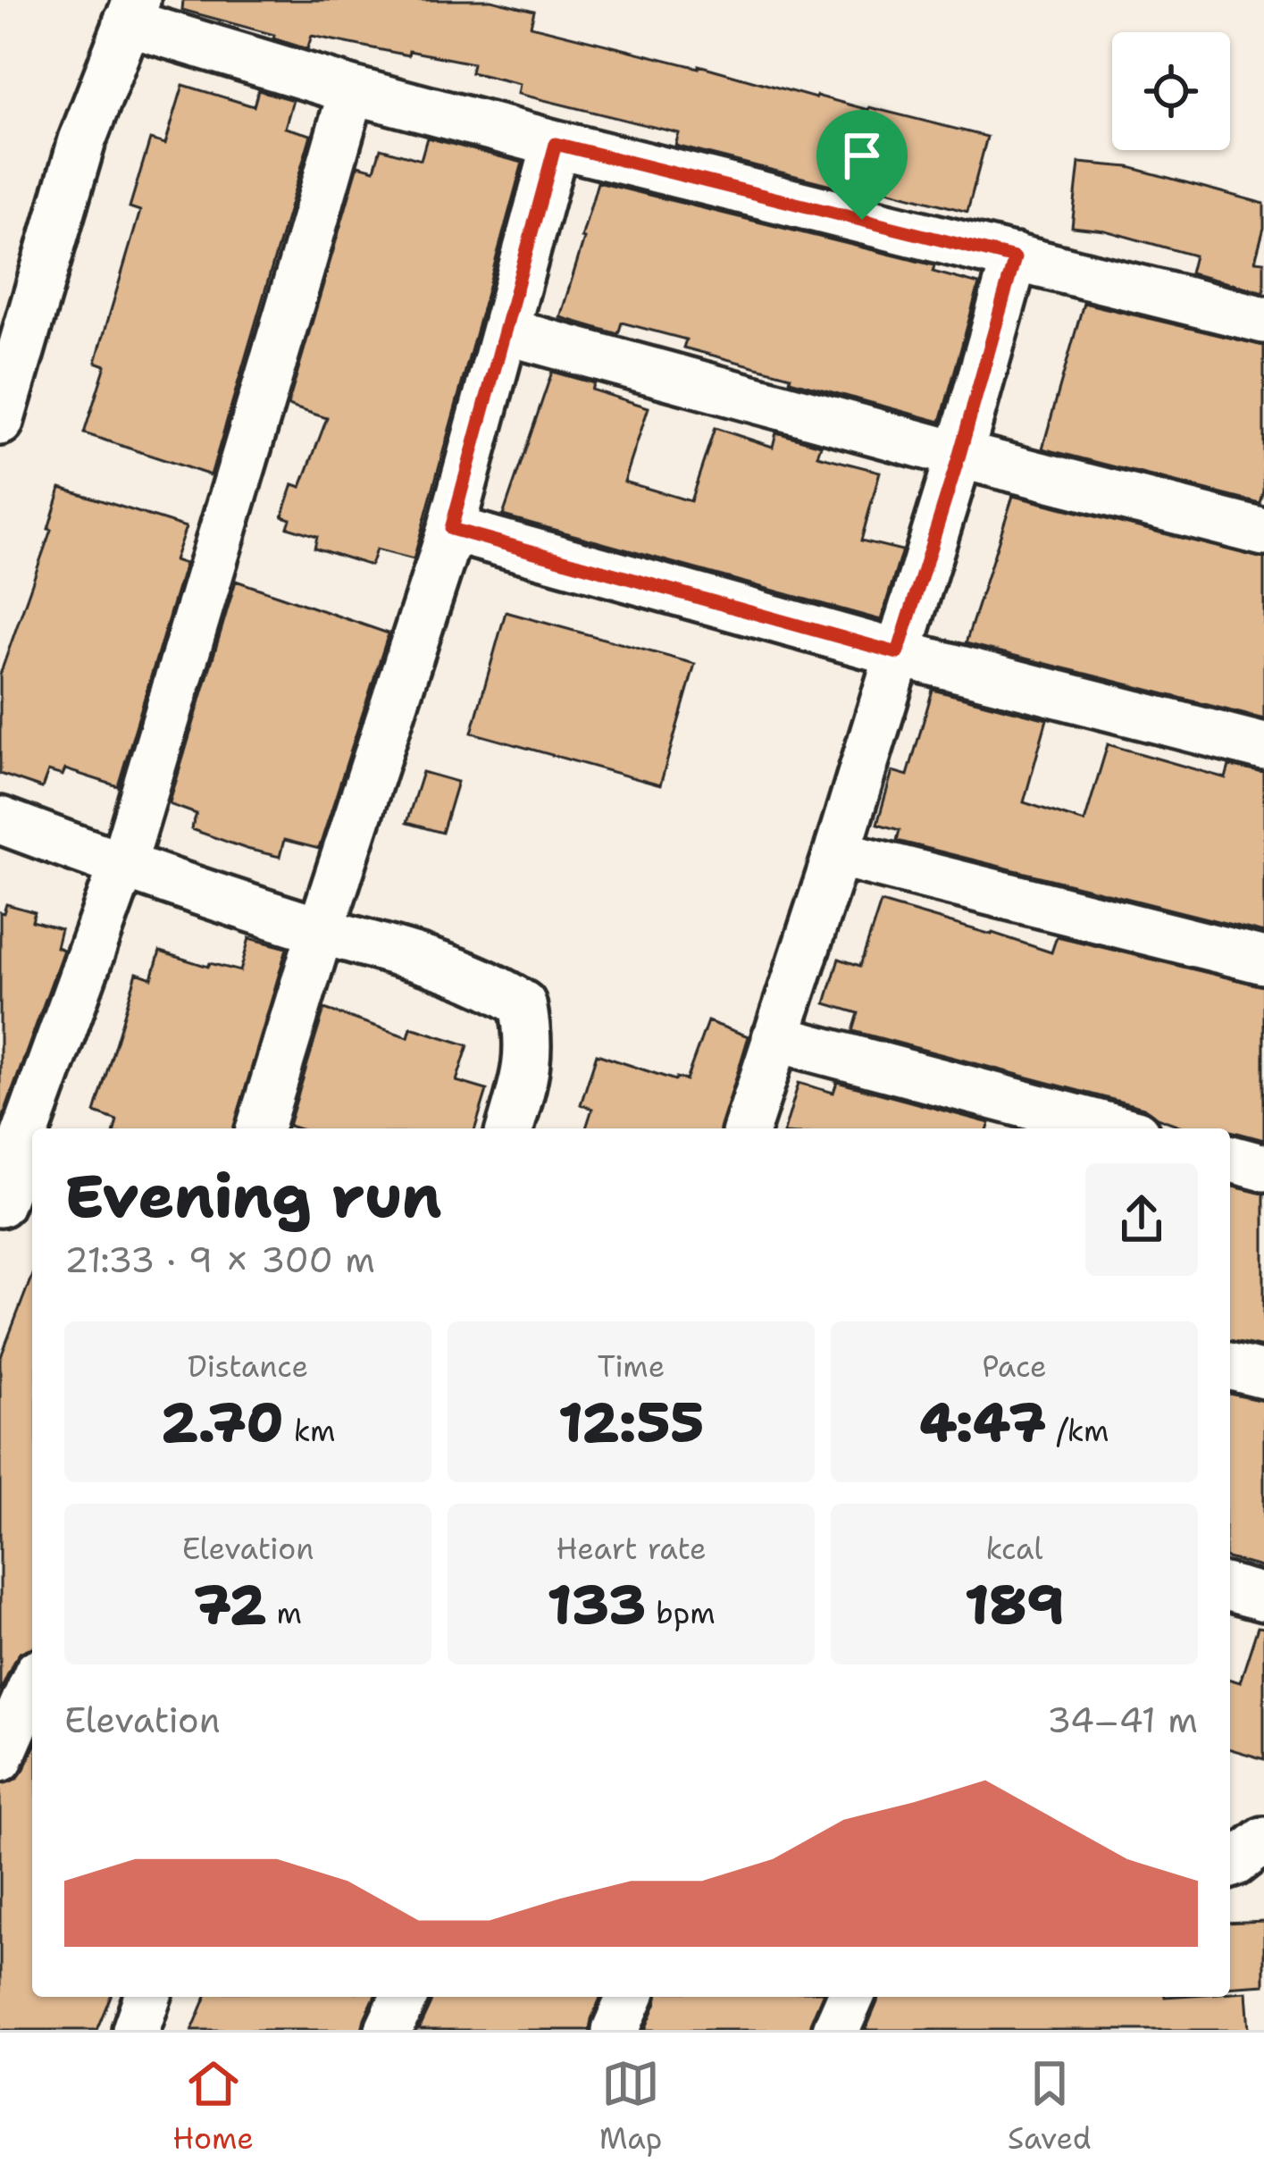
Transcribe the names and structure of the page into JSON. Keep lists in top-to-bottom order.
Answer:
{
  "page": {
    "heading": ["Evening run", "21:33 · 9 × 300 m"],
    "stats": [
      ["Distance", "2.70 km"],
      ["Time", "12:55"],
      ["Pace", "4:47 /km"],
      ["Elevation", "72 m"],
      ["Heart rate", "133 bpm"],
      ["kcal", "189"]
    ],
    "chart": ["Elevation", "34–41 m"],
    "tabs": ["Home", "Map", "Saved"]
  }
}
